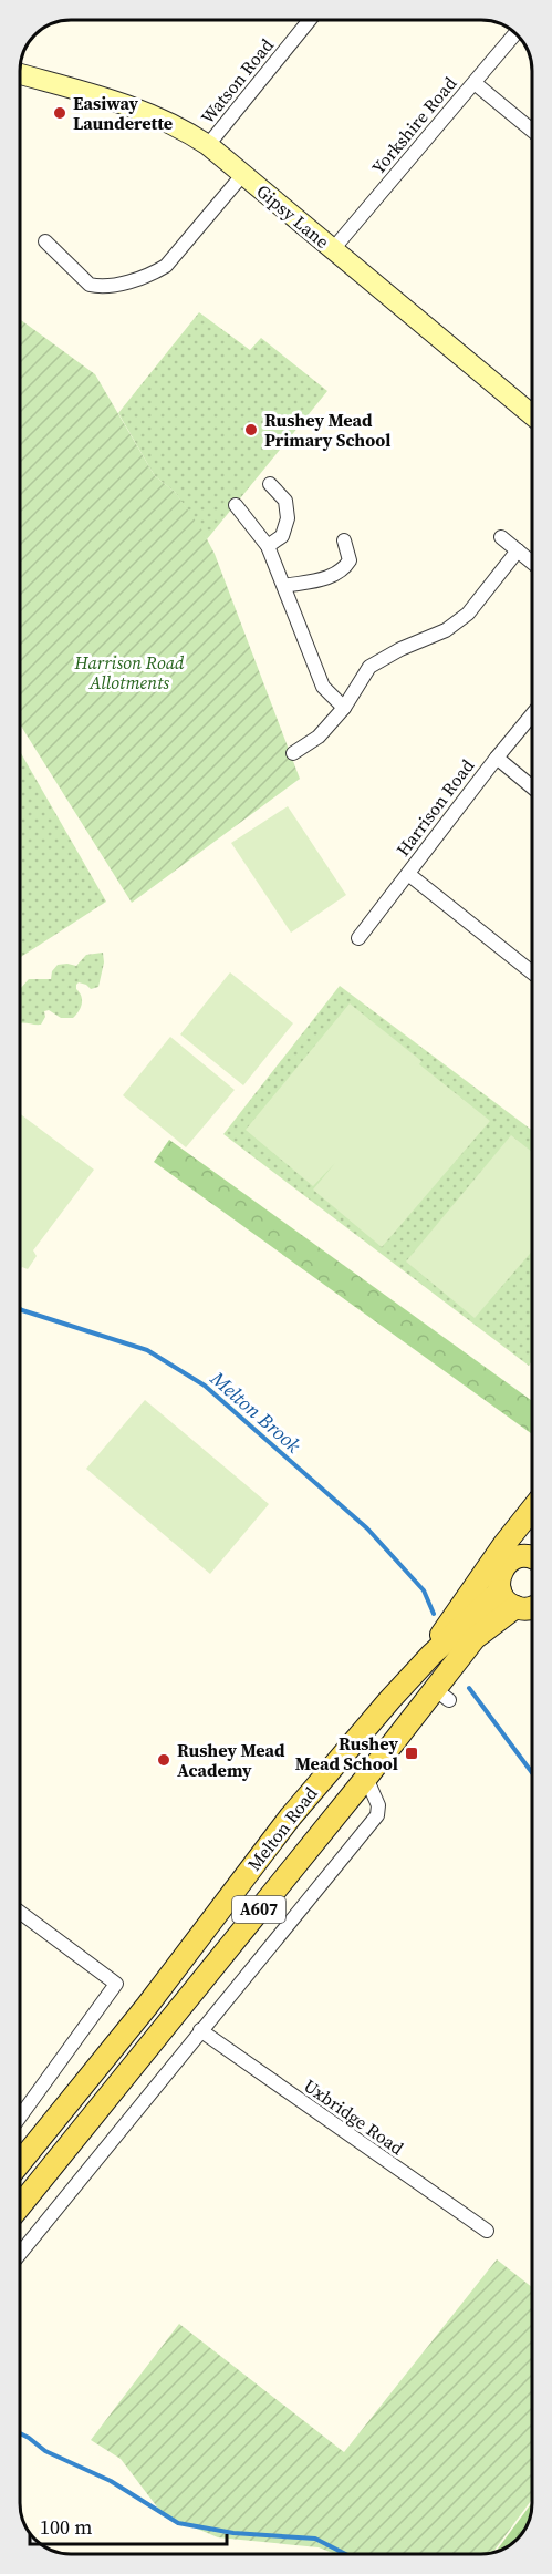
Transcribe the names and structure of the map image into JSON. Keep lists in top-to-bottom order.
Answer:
{
  "streets": {
    "main road": ["Melton Road", "A607"],
    "street": [
      "Watson Road",
      "Yorkshire Road",
      "Gipsy Lane",
      "Harrison Road",
      "Uxbridge Road"
    ]
  },
  "crossings": [
    ["Watson Road", "Gipsy Lane"],
    ["Yorkshire Road", "Gipsy Lane"],
    ["Melton Road", "A607"]
  ],
  "water": ["Melton Brook"],
  "parks": ["Harrison Road Allotments"],
  "places": {
    "other": ["Easiway Launderette", "Rushey Mead Primary School", "Rushey Mead Academy"],
    "transit": ["Rushey Mead School"]
  },
  "scale_bar": "100 m"
}
